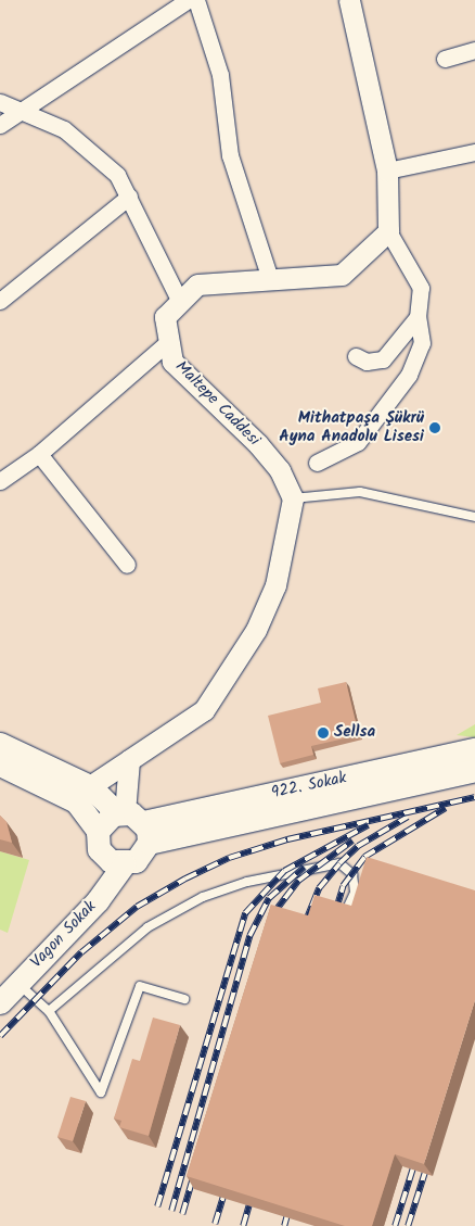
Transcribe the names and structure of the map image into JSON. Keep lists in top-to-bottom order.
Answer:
{
  "streets": {
    "main road": ["922. Sokak", "Vagon Sokak"],
    "street": ["Maltepe Caddesi"]
  },
  "places": ["Mithatpaşa Şükrü Ayna Anadolu Lisesi", "Sellsa"]
}
